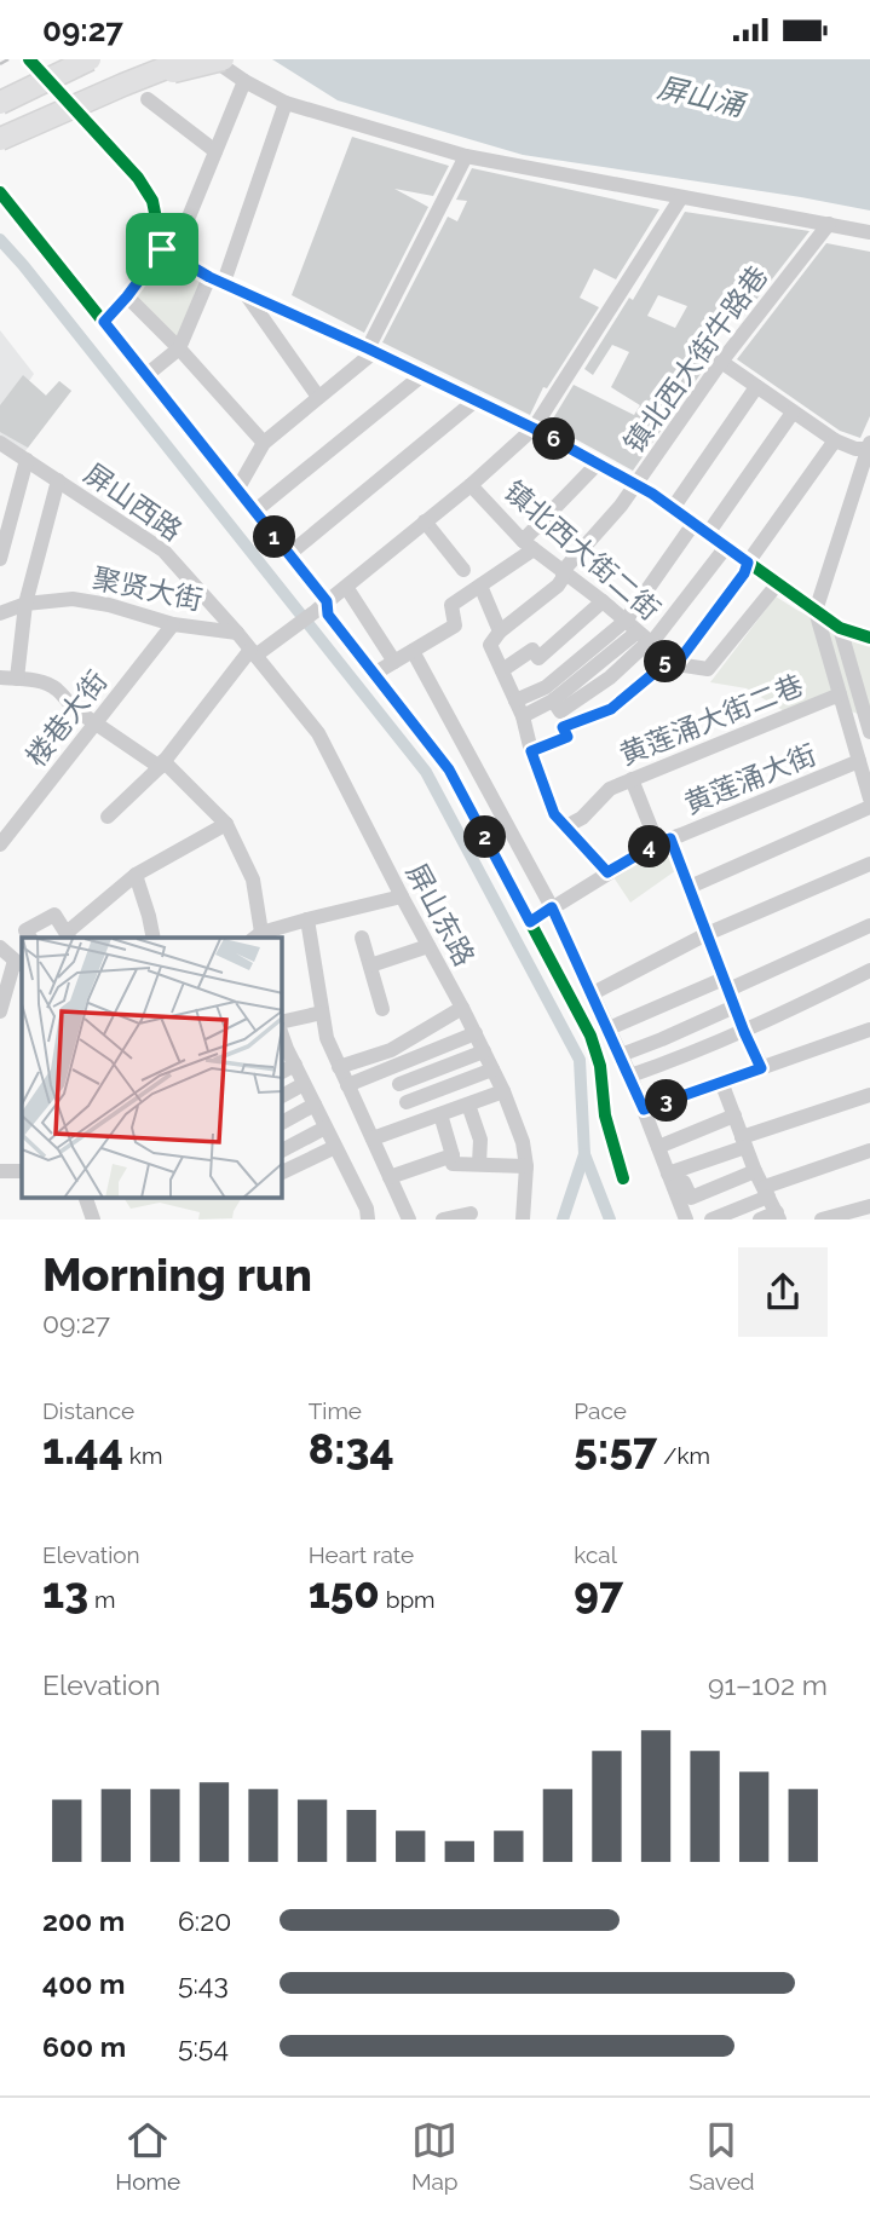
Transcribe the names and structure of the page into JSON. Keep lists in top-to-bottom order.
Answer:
{
  "streets": {
    "street": [
      "镇北西大街牛路巷",
      "屏山西路",
      "镇北西大街二街",
      "聚贤大街",
      "楼巷大街",
      "黄莲涌大街二巷",
      "黄莲涌大街",
      "屏山东路"
    ]
  },
  "crossings": [
    ["镇北西大街牛路巷", "镇北西大街二街"],
    ["屏山西路", "聚贤大街"],
    ["屏山西路", "屏山东路"],
    ["聚贤大街", "楼巷大街"]
  ],
  "water": ["屏山涌"],
  "page": {
    "status": "09:27",
    "pins": [
      "6",
      "1",
      "5",
      "2",
      "4",
      "3"
    ],
    "heading": ["Morning run", "09:27"],
    "stats": [
      ["Distance", "1.44 km"],
      ["Time", "8:34"],
      ["Pace", "5:57 /km"],
      ["Elevation", "13 m"],
      ["Heart rate", "150 bpm"],
      ["kcal", "97"]
    ],
    "chart": ["Elevation", "91–102 m"],
    "list": [
      {
        "name": "200 m",
        "note": "6:20"
      },
      {
        "name": "400 m",
        "note": "5:43"
      },
      {
        "name": "600 m",
        "note": "5:54"
      }
    ],
    "tabs": ["Home", "Map", "Saved"]
  }
}
